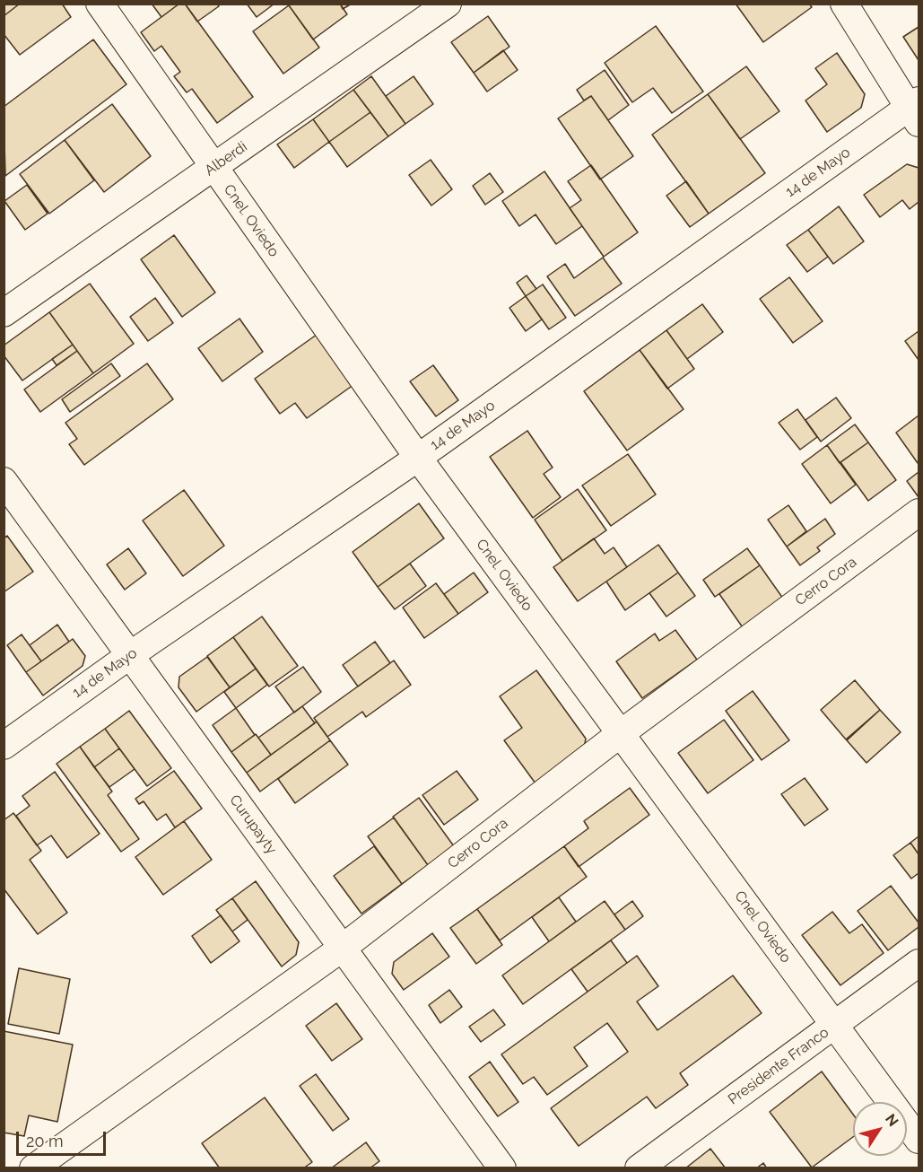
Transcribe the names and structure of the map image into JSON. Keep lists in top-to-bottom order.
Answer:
{
  "streets": {
    "street": [
      "Alberdi",
      "14 de Mayo",
      "Cnel. Oviedo",
      "Cerro Cora",
      "Curupayty",
      "Presidente Franco"
    ]
  },
  "crossings": [
    ["Alberdi", "Cnel. Oviedo"],
    ["14 de Mayo", "Cnel. Oviedo"],
    ["14 de Mayo", "Curupayty"],
    ["Cnel. Oviedo", "Cerro Cora"],
    ["Cnel. Oviedo", "Presidente Franco"],
    ["Cerro Cora", "Curupayty"]
  ],
  "scale_bar": "20 m",
  "north": "top right"
}
